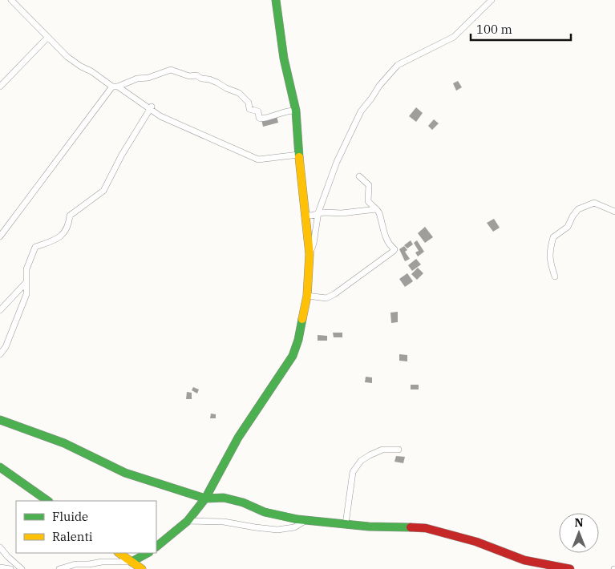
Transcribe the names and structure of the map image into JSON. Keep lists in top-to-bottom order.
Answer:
{
  "legend": ["Fluide", "Ralenti"],
  "scale_bar": "100 m",
  "north": "top"
}
